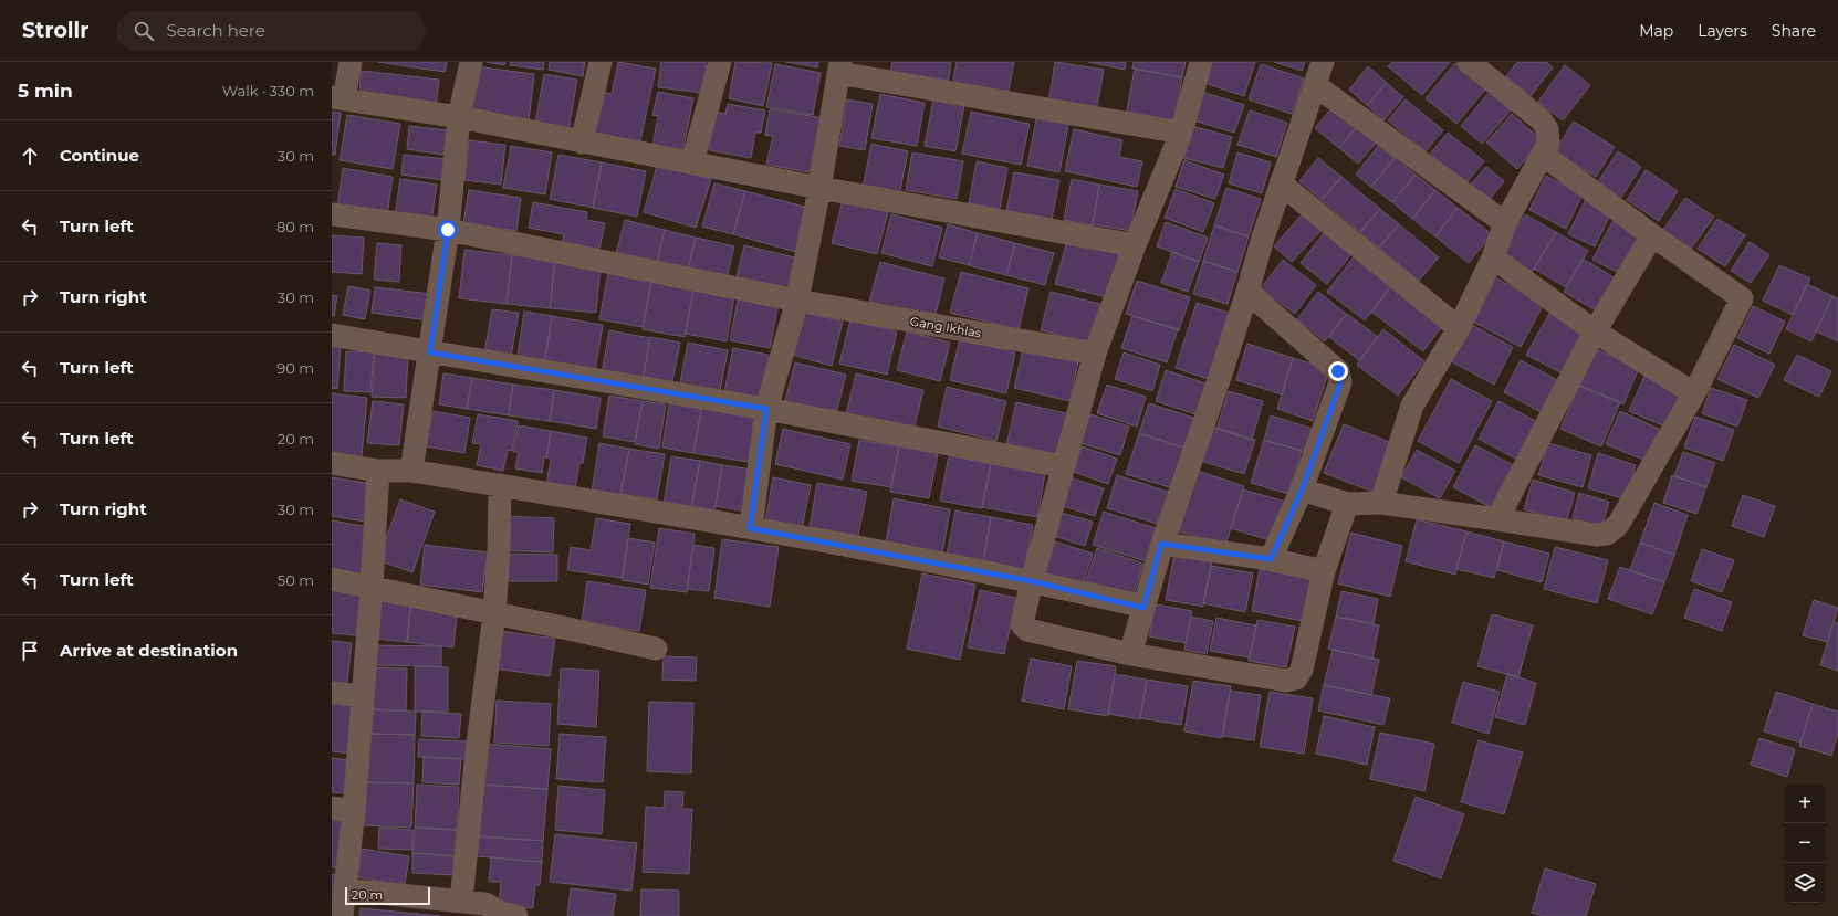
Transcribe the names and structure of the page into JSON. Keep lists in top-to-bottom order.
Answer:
{
  "streets": {
    "street": ["Gang Ikhlas"]
  },
  "scale_bar": "20 m",
  "page": {
    "header": "Strollr",
    "search": "Search here",
    "nav": ["Map", "Layers", "Share"],
    "heading": ["5 min", "Walk · 330 m"],
    "list": [
      ["Continue", "30 m"],
      ["Turn left", "80 m"],
      ["Turn right", "30 m"],
      ["Turn left", "90 m"],
      ["Turn left", "20 m"],
      ["Turn right", "30 m"],
      ["Turn left", "50 m"],
      "Arrive at destination"
    ],
    "map_buttons": ["+", "−"],
    "scale": "20 m"
  }
}
